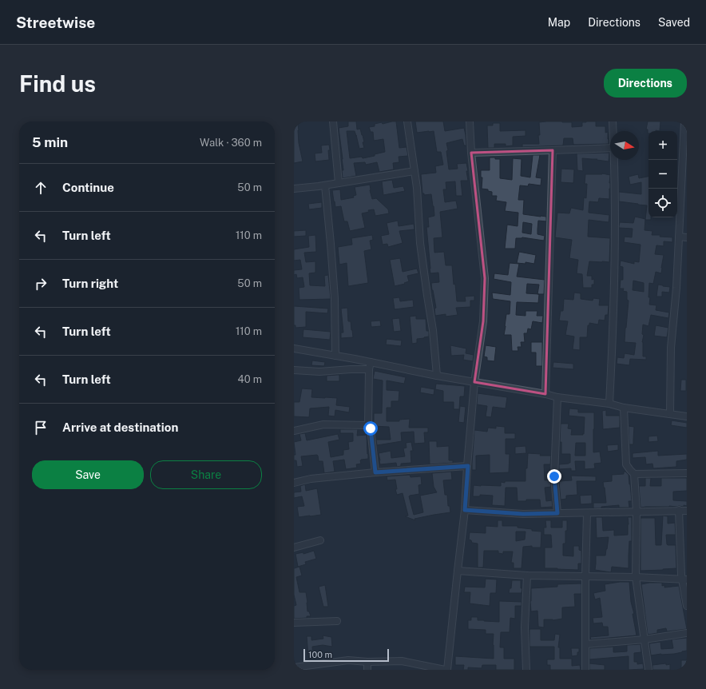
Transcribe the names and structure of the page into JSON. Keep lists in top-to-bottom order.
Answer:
{
  "scale_bar": "100 m",
  "north": "right",
  "page": {
    "header": "Streetwise",
    "nav": ["Map", "Directions", "Saved"],
    "buttons": [
      "Directions",
      ["Save", "Share"]
    ],
    "title": "Find us",
    "heading": ["5 min", "Walk · 360 m"],
    "map_buttons": ["+", "−"],
    "list": [
      ["Continue", "50 m"],
      ["Turn left", "110 m"],
      ["Turn right", "50 m"],
      ["Turn left", "110 m"],
      ["Turn left", "40 m"],
      "Arrive at destination"
    ],
    "scale": "100 m"
  }
}
